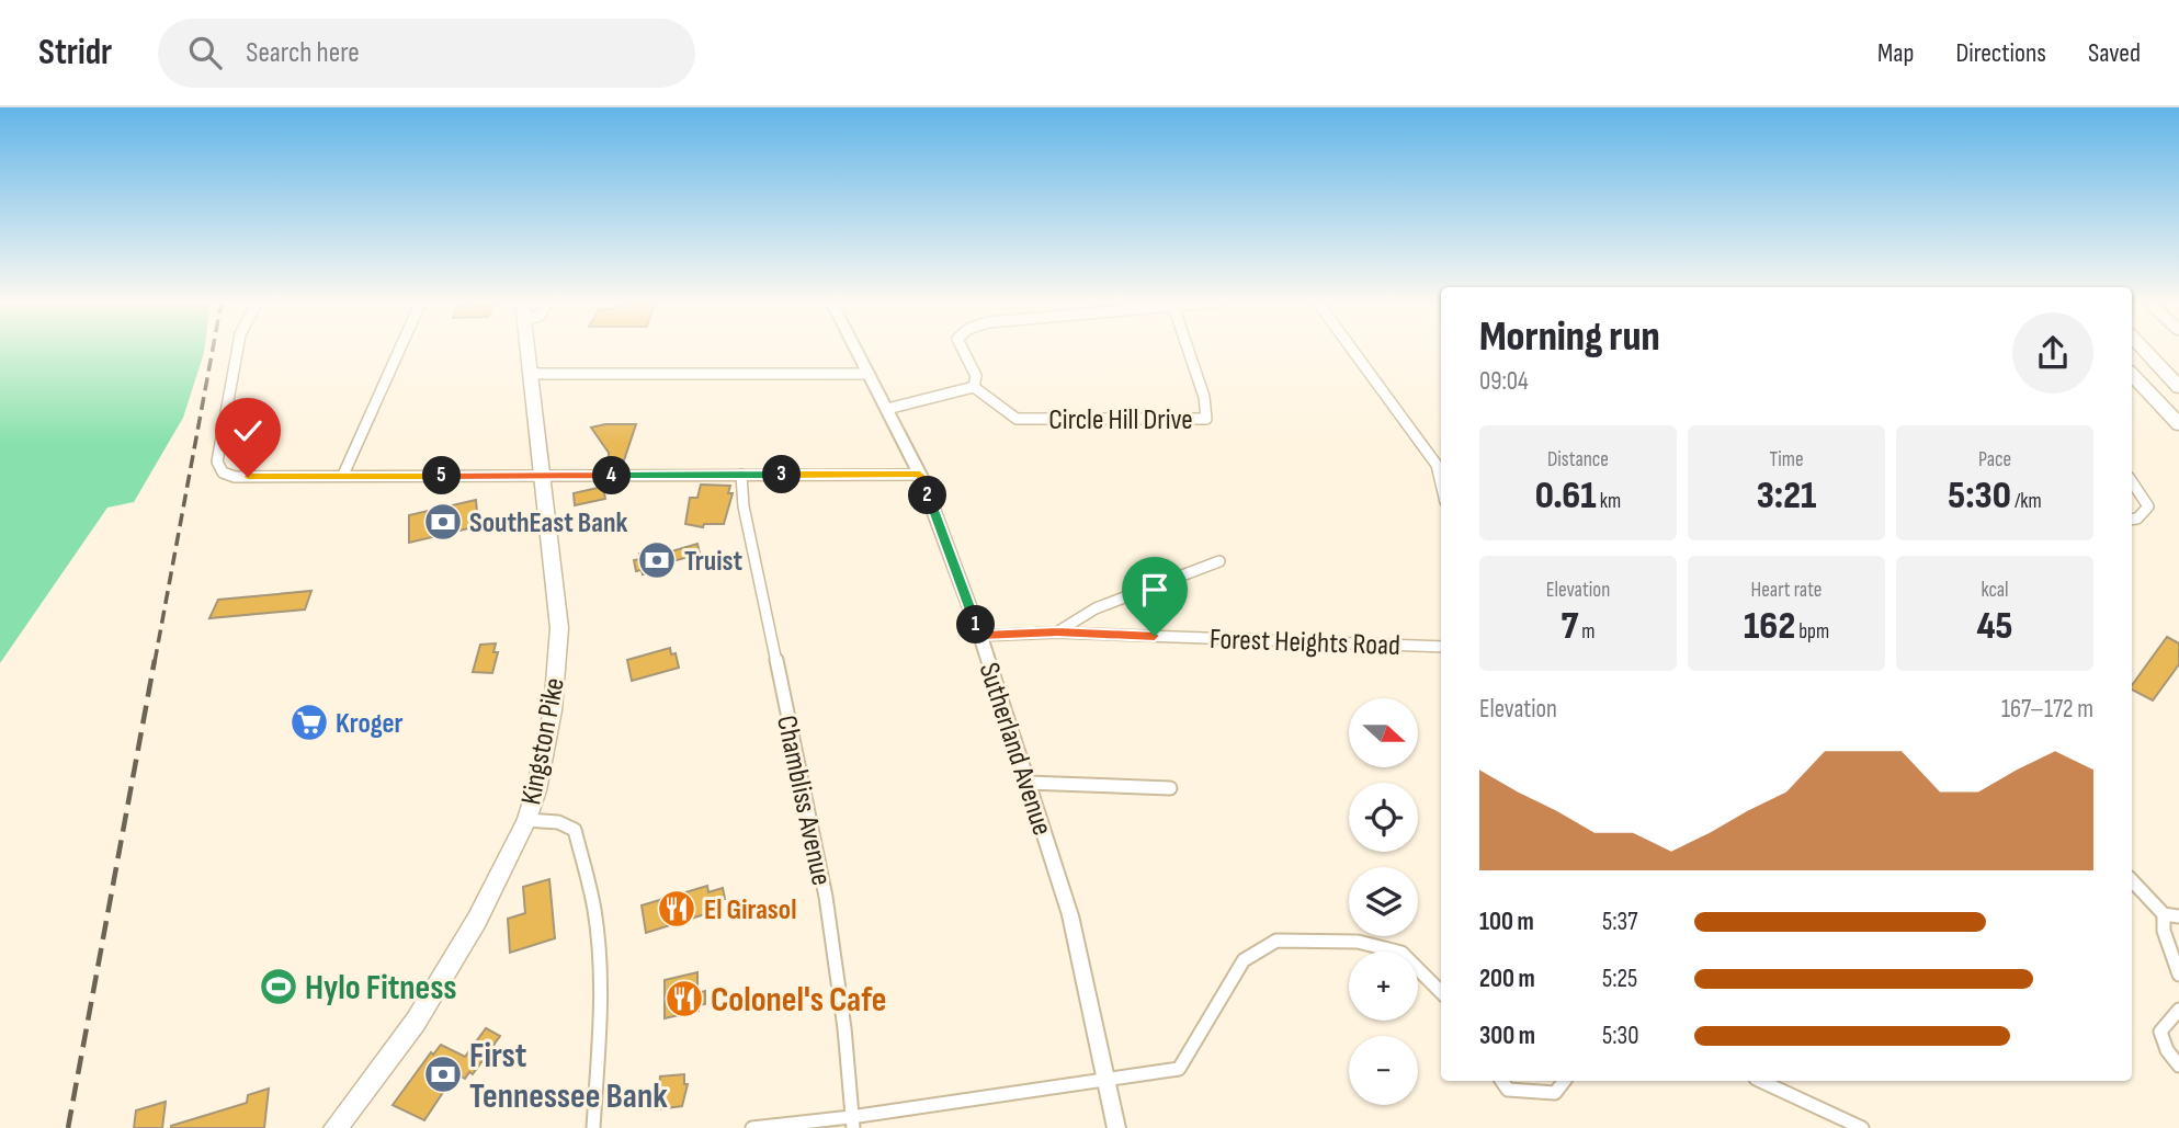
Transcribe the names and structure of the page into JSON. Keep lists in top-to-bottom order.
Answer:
{
  "streets": {
    "main road": ["Kingston Pike"],
    "street": [
      "Circle Hill Drive",
      "Forest Heights Road",
      "Sutherland Avenue",
      "Chambliss Avenue"
    ]
  },
  "crossings": [
    ["Forest Heights Road", "Sutherland Avenue"]
  ],
  "places": {
    "bank": ["SouthEast Bank", "Truist", "First Tennessee Bank"],
    "supermarket": ["Kroger"],
    "restaurant": ["El Girasol", "Colonel's Cafe"],
    "sports": ["Hylo Fitness"]
  },
  "north": "right",
  "page": {
    "header": "Stridr",
    "search": "Search here",
    "nav": ["Map", "Directions", "Saved"],
    "heading": ["Morning run", "09:04"],
    "stats": [
      ["Distance", "0.61 km"],
      ["Time", "3:21"],
      ["Pace", "5:30 /km"],
      ["Elevation", "7 m"],
      ["Heart rate", "162 bpm"],
      ["kcal", "45"]
    ],
    "pins": [
      "3",
      "4",
      "5",
      "2",
      "1"
    ],
    "chart": ["Elevation", "167–172 m"],
    "map_buttons": ["+", "−"],
    "list": [
      {
        "name": "100 m",
        "note": "5:37"
      },
      {
        "name": "200 m",
        "note": "5:25"
      },
      {
        "name": "300 m",
        "note": "5:30"
      }
    ]
  }
}
